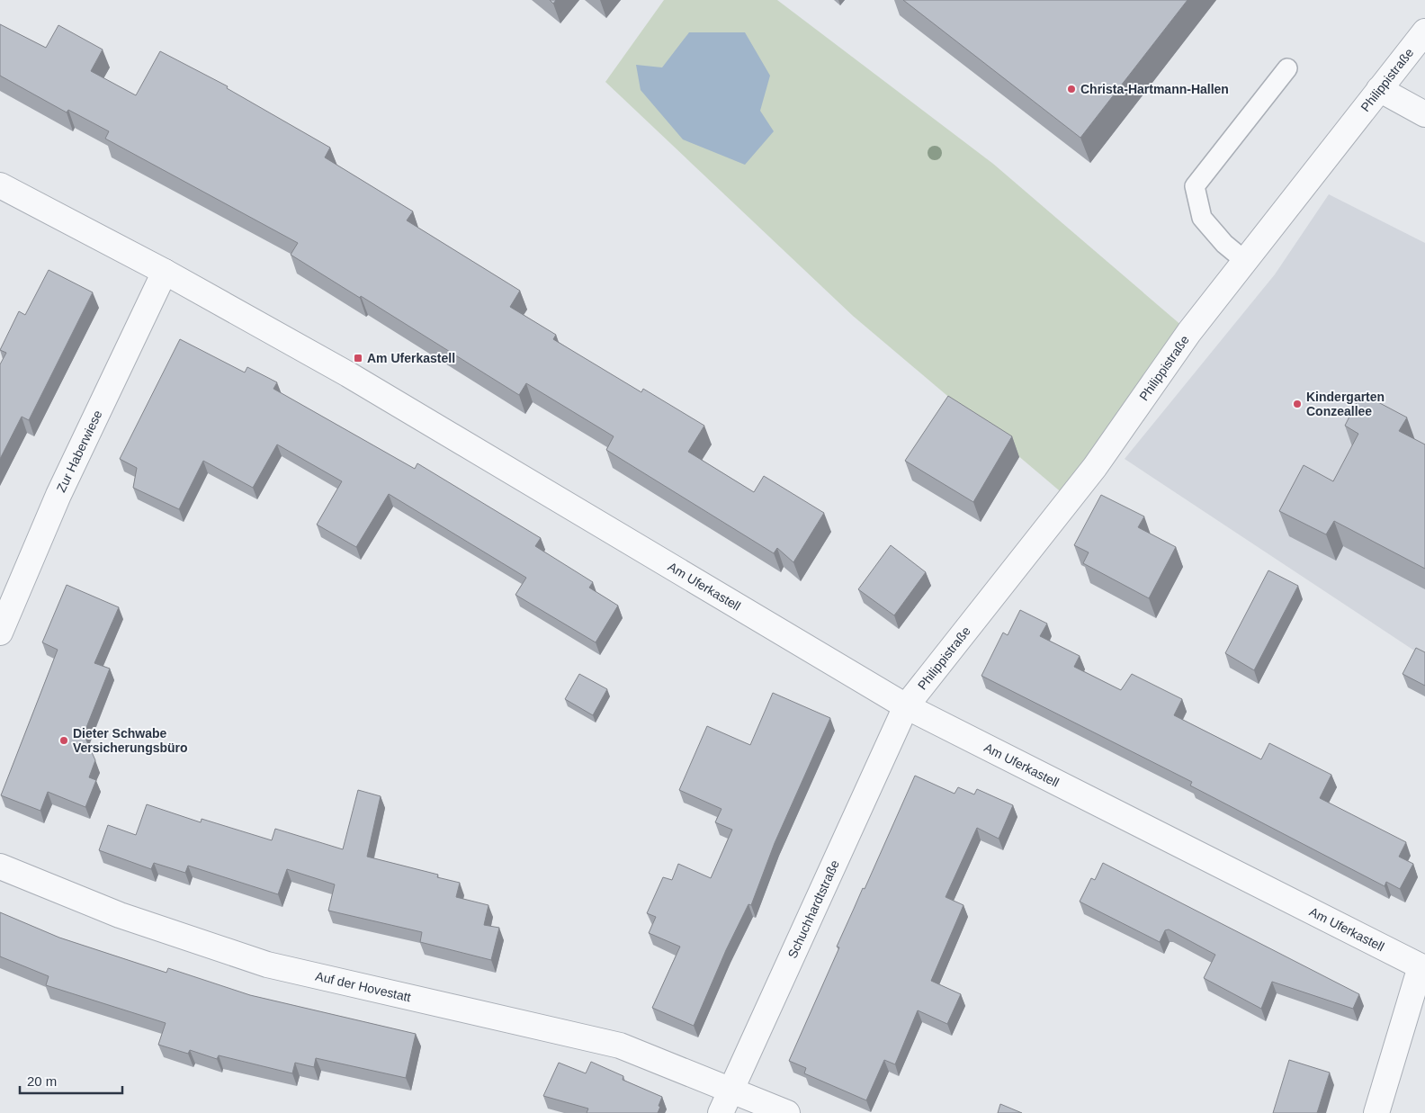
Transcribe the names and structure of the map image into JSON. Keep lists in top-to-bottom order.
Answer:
{
  "streets": {
    "street": [
      "Philippistraße",
      "Zur Haberwiese",
      "Am Uferkastell",
      "Schuchhardtstraße",
      "Auf der Hovestatt"
    ]
  },
  "crossings": [
    ["Philippistraße", "Am Uferkastell"],
    ["Philippistraße", "Schuchhardtstraße"],
    ["Zur Haberwiese", "Am Uferkastell"],
    ["Am Uferkastell", "Schuchhardtstraße"],
    ["Schuchhardtstraße", "Auf der Hovestatt"]
  ],
  "places": {
    "other": ["Christa-Hartmann-Hallen", "Kindergarten Conzeallee", "Dieter Schwabe Versicherungsbüro"],
    "transit": ["Am Uferkastell"]
  },
  "scale_bar": "20 m"
}
